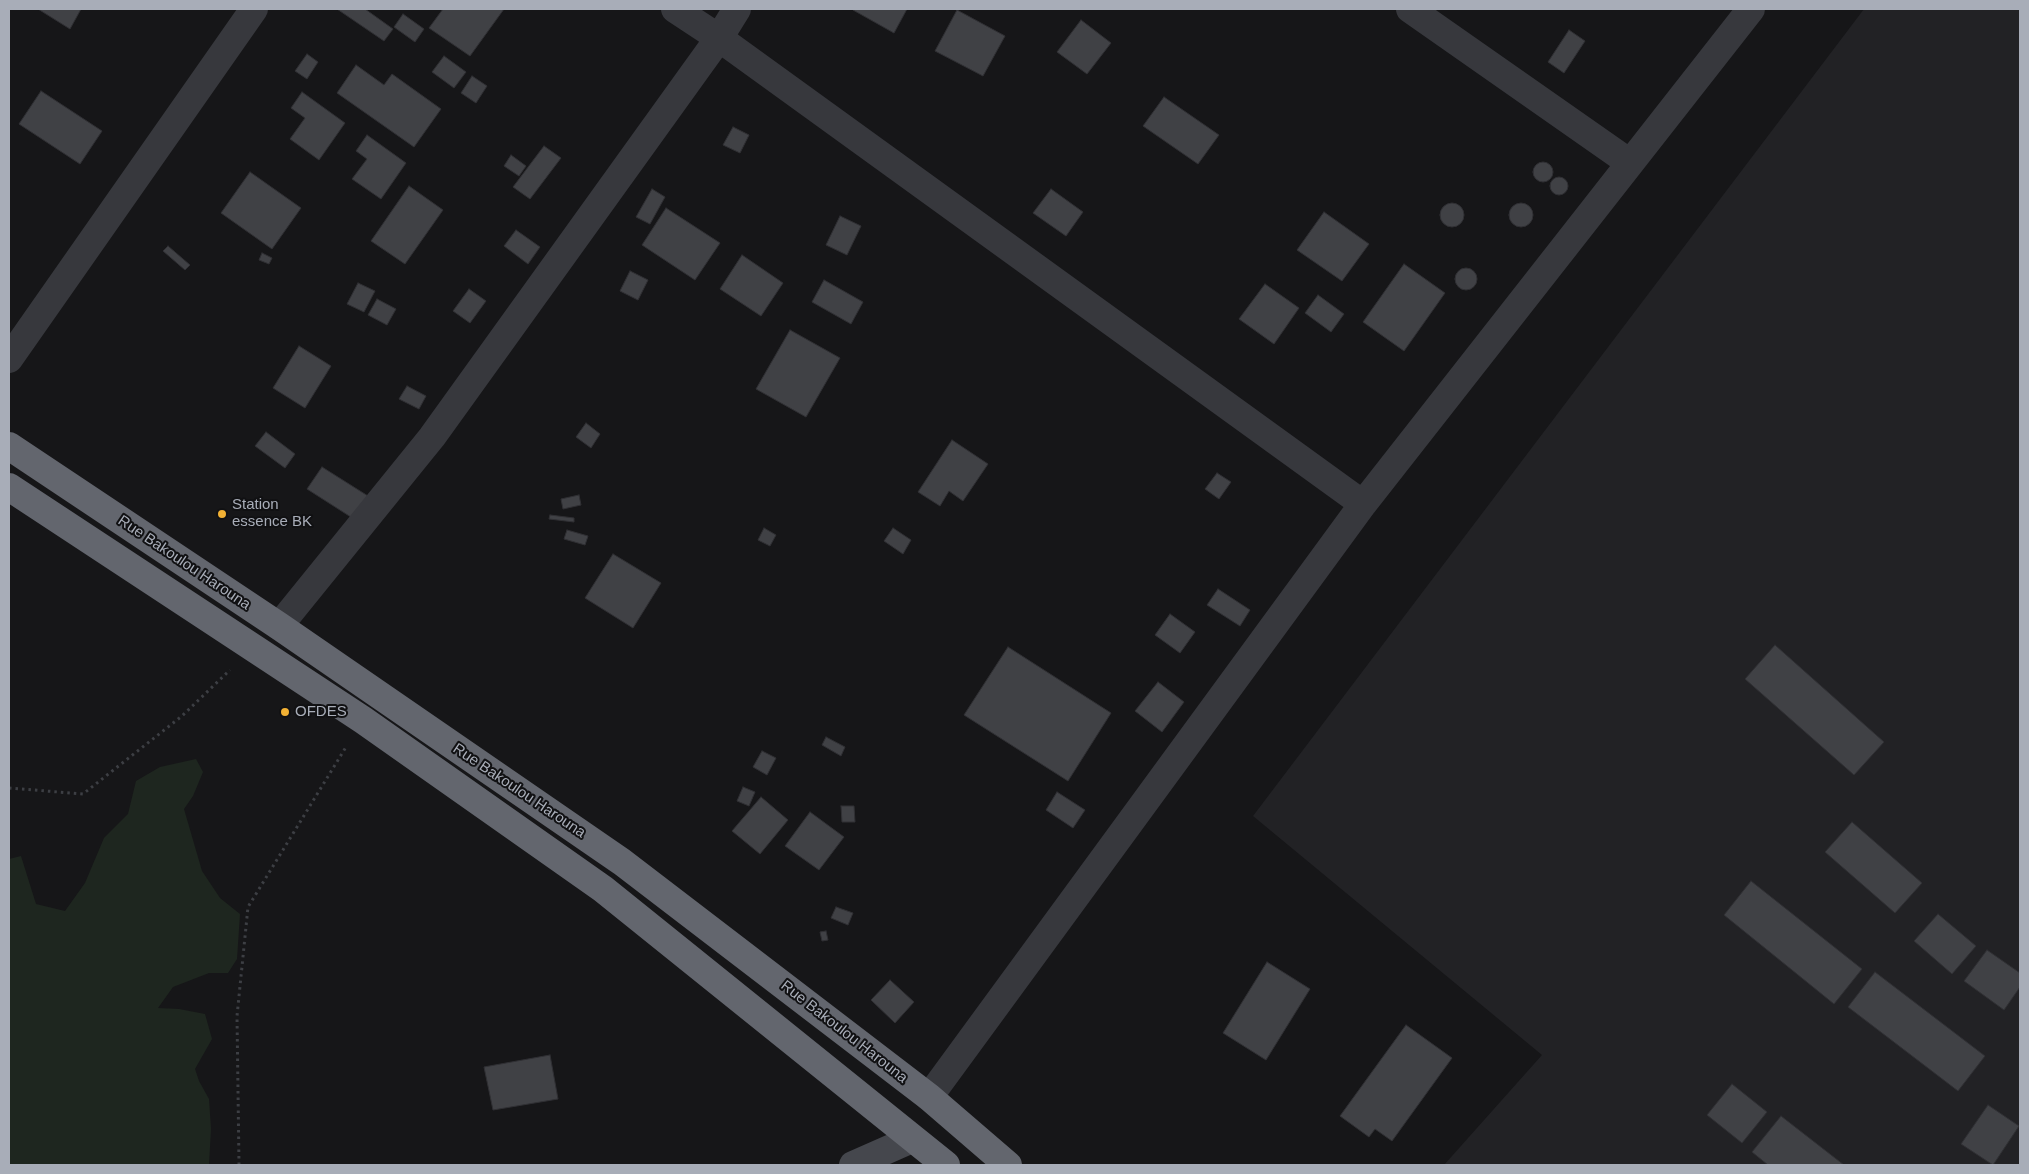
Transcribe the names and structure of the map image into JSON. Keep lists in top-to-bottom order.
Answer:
{
  "streets": {
    "highway": ["Rue Bakoulou Harouna"]
  },
  "places": ["Station essence BK", "OFDES"]
}
